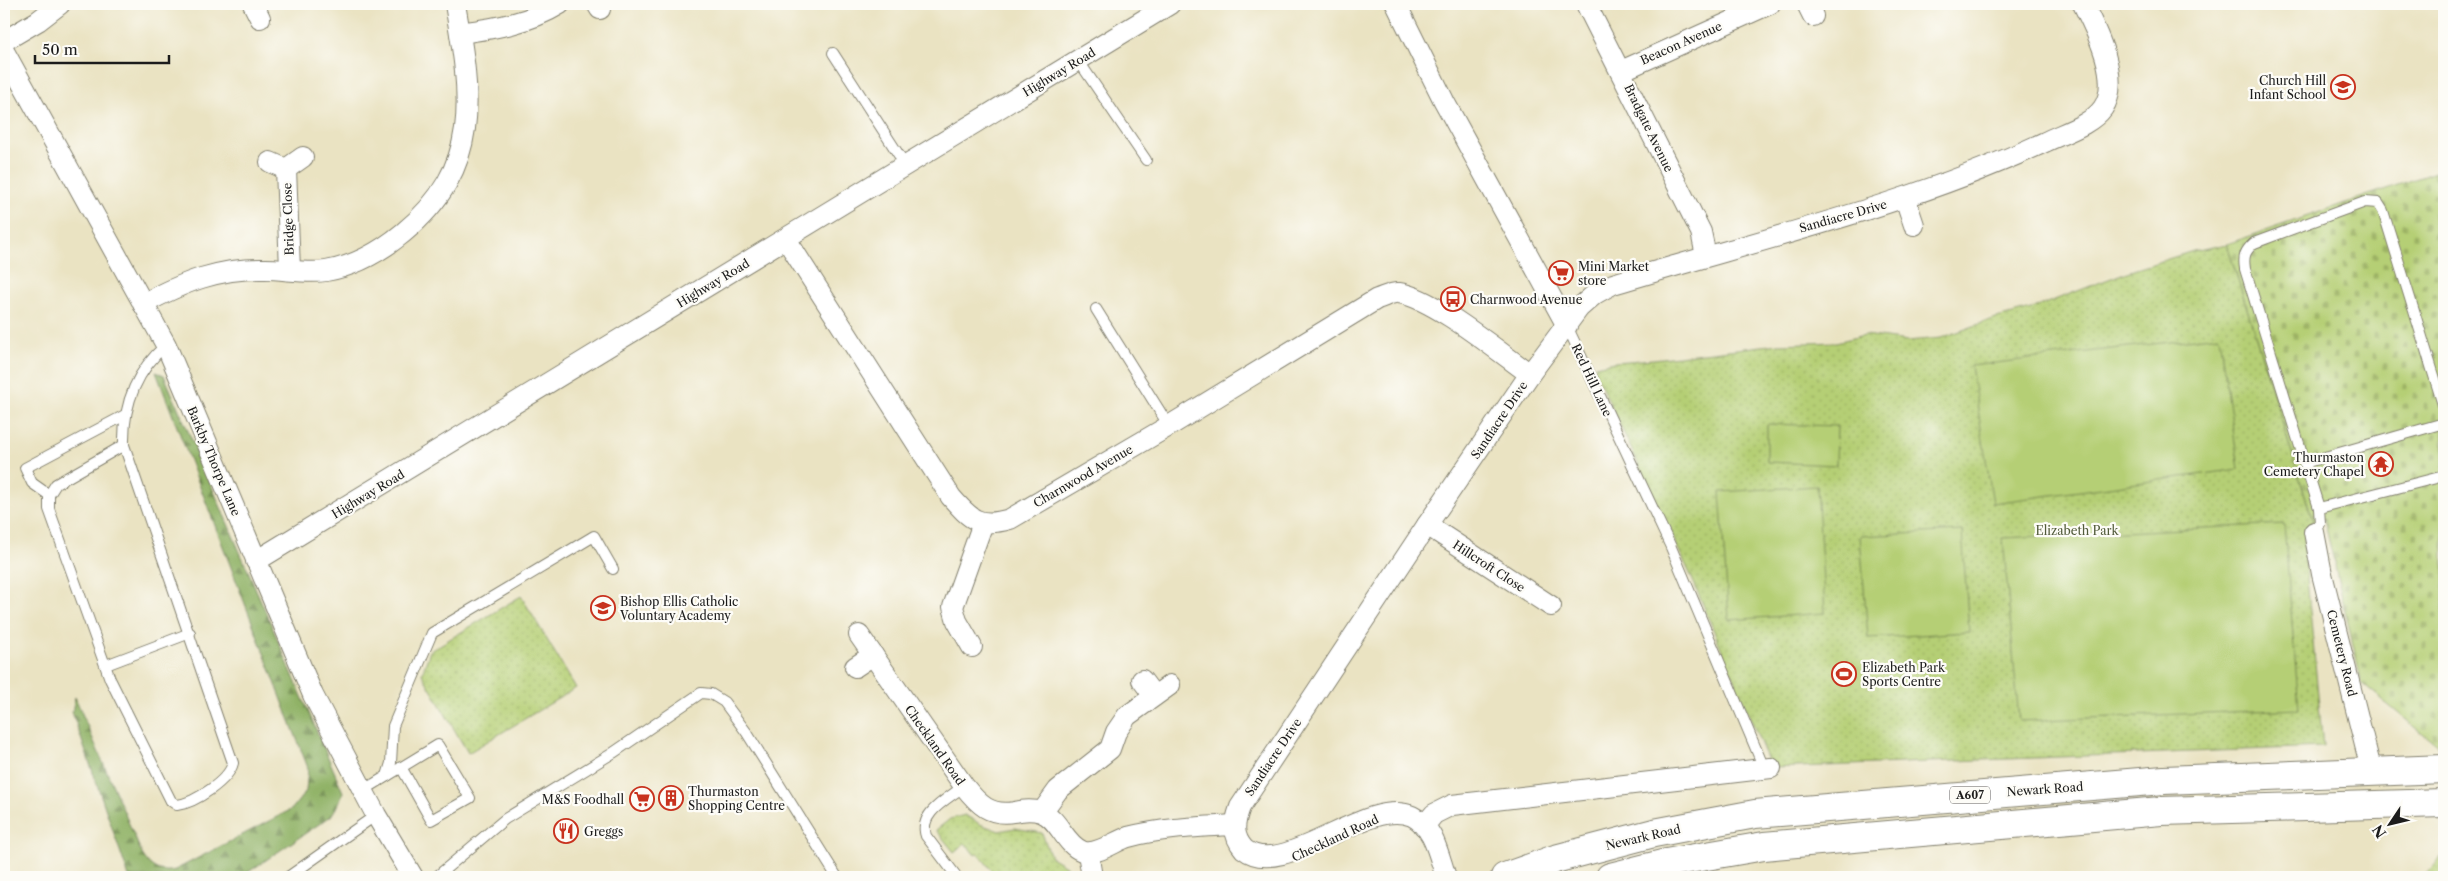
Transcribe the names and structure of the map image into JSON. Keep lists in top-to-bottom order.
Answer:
{
  "streets": {
    "highway": ["Newark Road", "A607"],
    "street": [
      "Beacon Avenue",
      "Highway Road",
      "Bradgate Avenue",
      "Sandiacre Drive",
      "Bridge Close",
      "Red Hill Lane",
      "Barkby Thorpe Lane",
      "Charnwood Avenue",
      "Hillcroft Close",
      "Cemetery Road",
      "Checkland Road"
    ]
  },
  "crossings": [
    ["Beacon Avenue", "Bradgate Avenue"],
    ["Highway Road", "Barkby Thorpe Lane"],
    ["Bradgate Avenue", "Sandiacre Drive"],
    ["Sandiacre Drive", "Red Hill Lane"],
    ["Sandiacre Drive", "Charnwood Avenue"],
    ["Sandiacre Drive", "Hillcroft Close"],
    ["Sandiacre Drive", "Checkland Road"],
    ["Cemetery Road", "Newark Road"]
  ],
  "parks": ["Elizabeth Park"],
  "places": {
    "school or university": ["Church Hill Infant School", "Bishop Ellis Catholic Voluntary Academy"],
    "supermarket": ["Mini Market store", "M&S Foodhall"],
    "bus stop": ["Charnwood Avenue"],
    "temple": ["Thurmaston Cemetery Chapel"],
    "sports": ["Elizabeth Park Sports Centre"],
    "building": ["Thurmaston Shopping Centre"],
    "restaurant": ["Greggs"]
  },
  "scale_bar": "50 m",
  "north": "bottom left"
}
